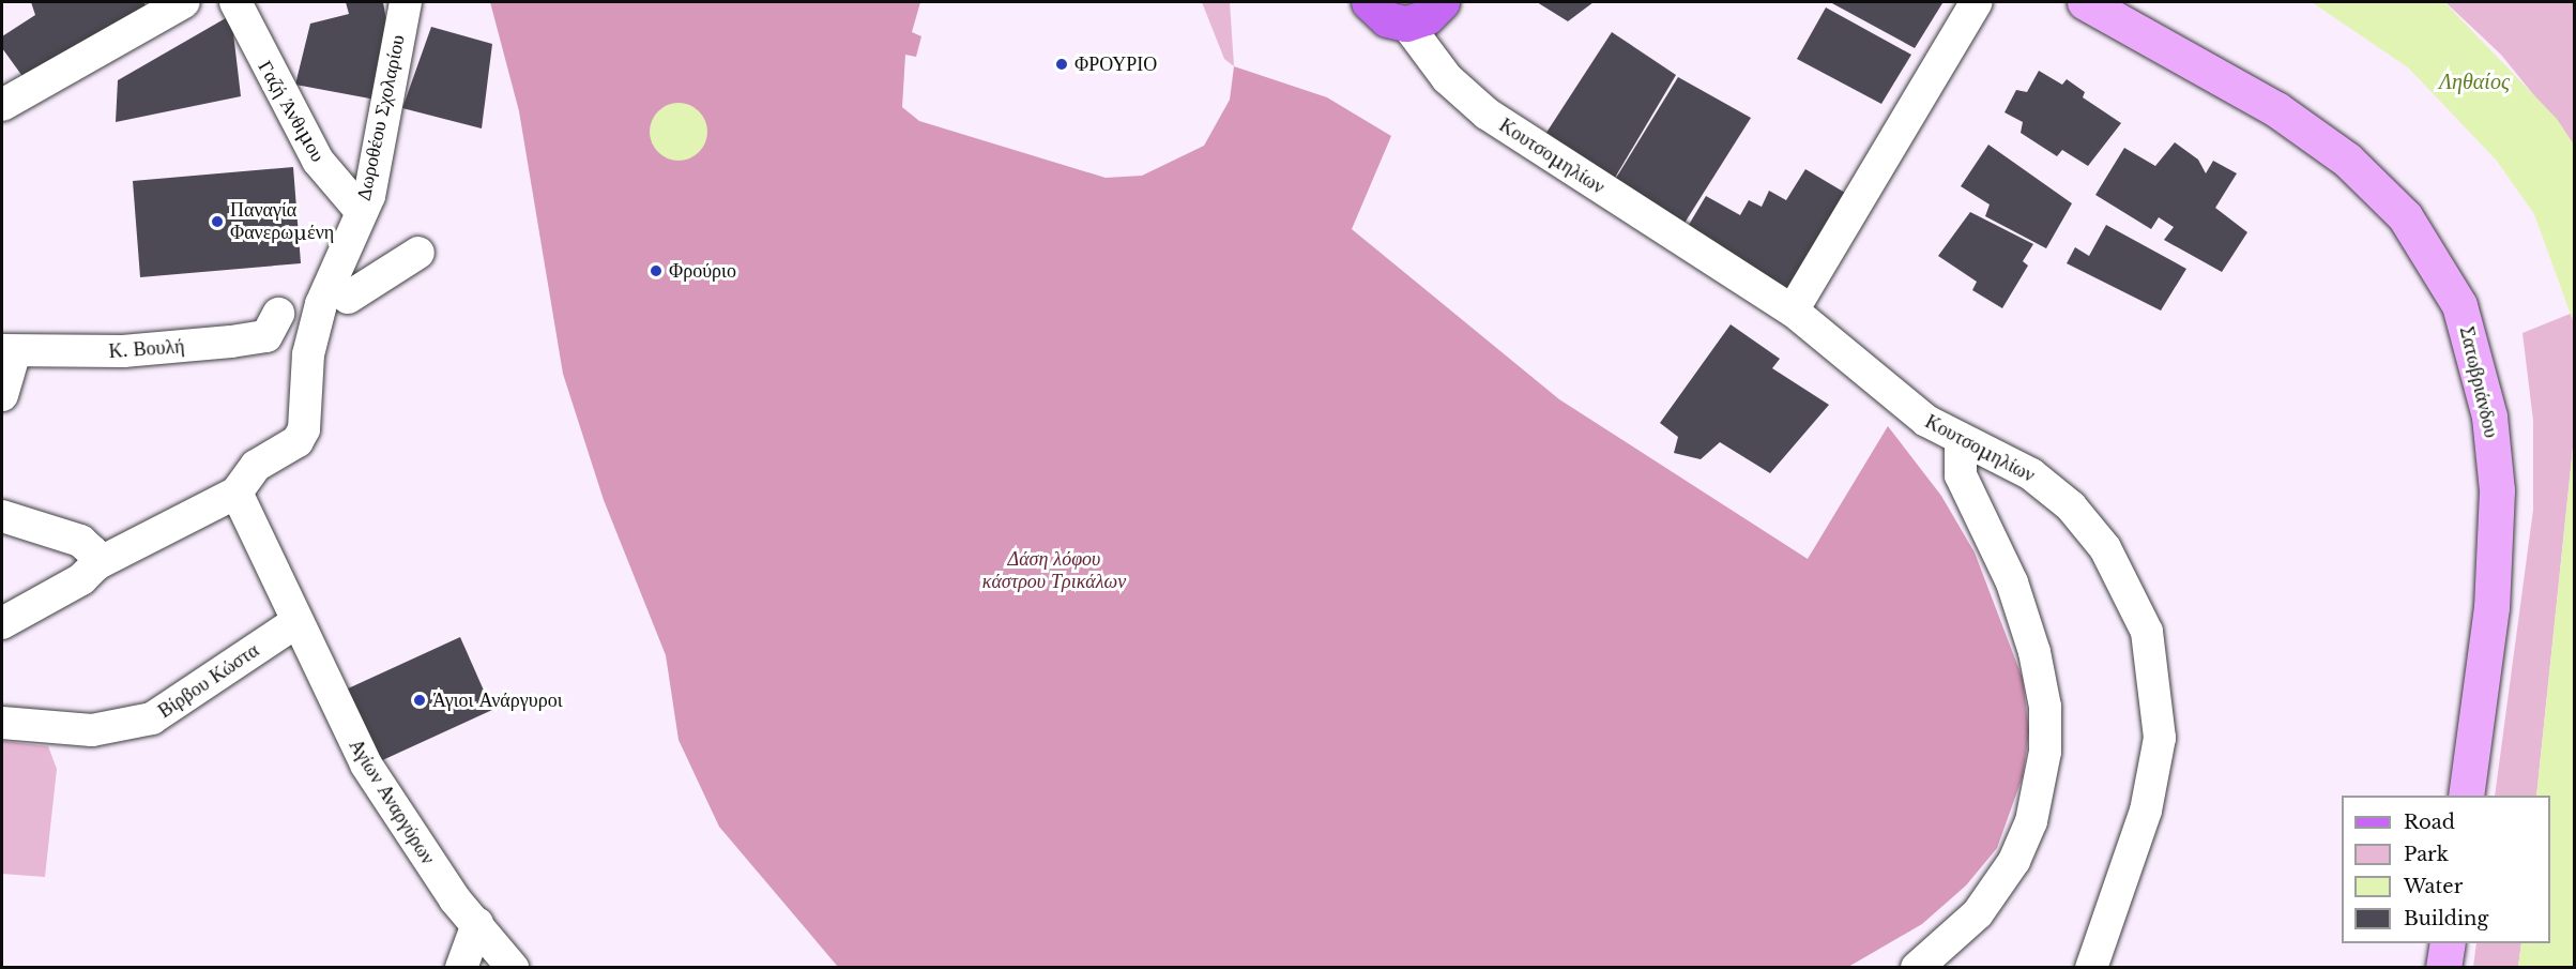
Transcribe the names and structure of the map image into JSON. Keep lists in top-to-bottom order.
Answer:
{
  "streets": {
    "street": [
      "Γαζή Άνθιμου",
      "Δωροθέου Σχολαρίου",
      "Κουτσομηλίων",
      "Κ. Βουλή",
      "Σατωβριάνδου",
      "Βίρβου Κώστα",
      "Αγίων Αναργύρων"
    ]
  },
  "crossings": [
    ["Γαζή Άνθιμου", "Δωροθέου Σχολαρίου"],
    ["Δωροθέου Σχολαρίου", "Αγίων Αναργύρων"],
    ["Βίρβου Κώστα", "Αγίων Αναργύρων"]
  ],
  "water": ["Ληθαίος"],
  "parks": ["Δάση λόφου κάστρου Τρικάλων"],
  "places": [
    "ΦΡΟΥΡΙΟ",
    "Παναγία Φανερωμένη",
    "Φρούριο",
    "Άγιοι Ανάργυροι"
  ],
  "legend": [
    "Road",
    "Park",
    "Water",
    "Building"
  ]
}
